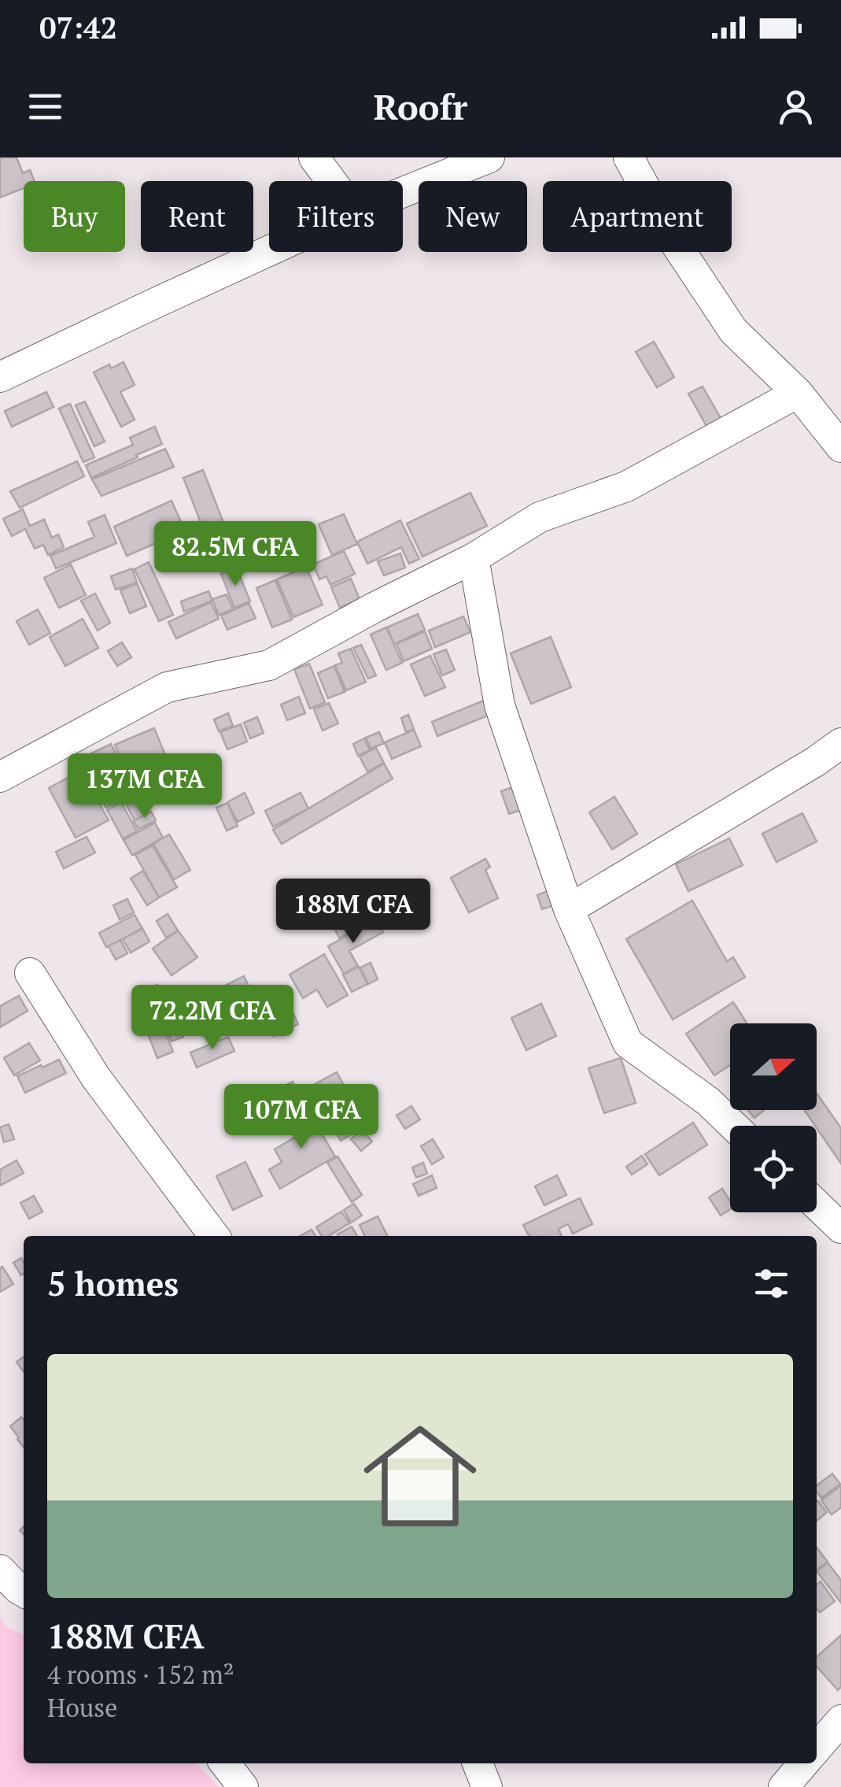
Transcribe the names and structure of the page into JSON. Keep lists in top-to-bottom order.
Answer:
{
  "north": "right",
  "page": {
    "status": "07:42",
    "header": "Roofr",
    "chip": [
      "Buy",
      "Rent",
      "Filters",
      "New",
      "Apartment"
    ],
    "price": [
      "82.5M CFA",
      "137M CFA",
      "188M CFA",
      "72.2M CFA",
      "107M CFA"
    ],
    "heading": "5 homes",
    "list": [
      {
        "name": "188M CFA",
        "note": "4 rooms · 152 m² · House"
      }
    ]
  }
}
